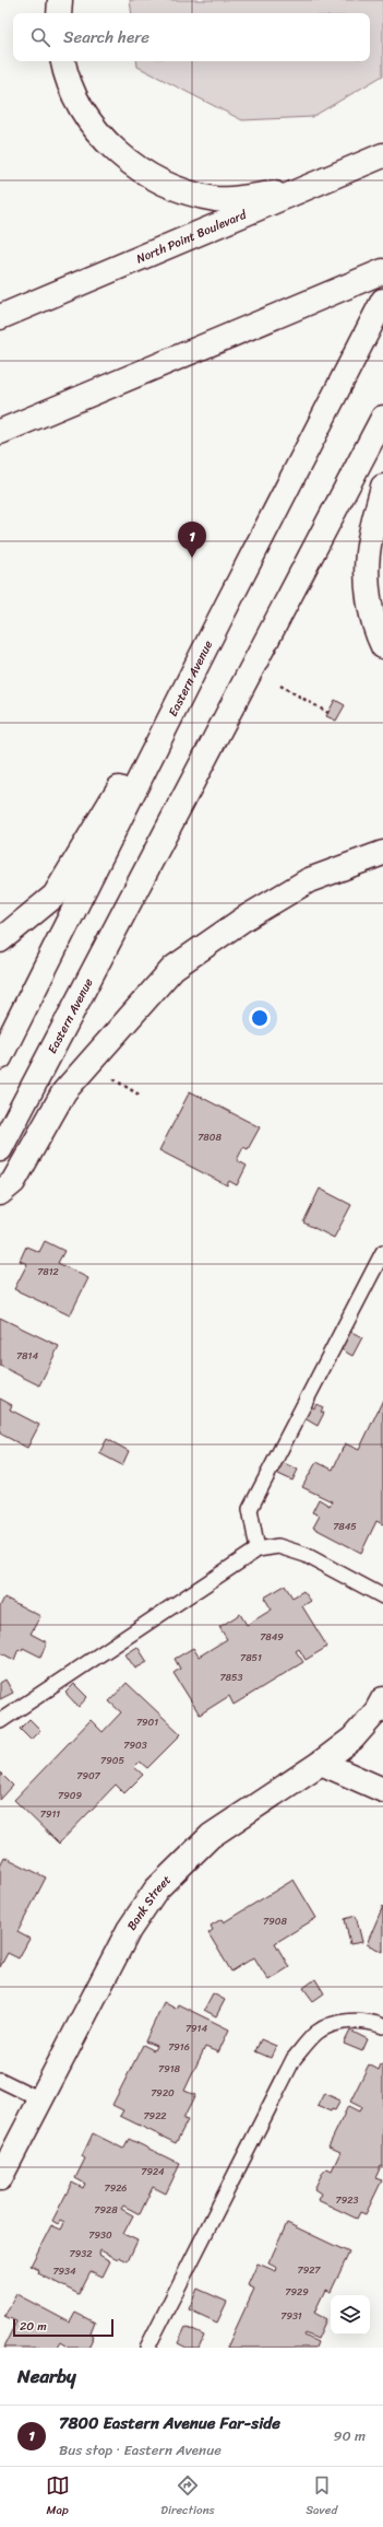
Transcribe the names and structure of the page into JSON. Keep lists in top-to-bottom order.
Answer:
{
  "streets": {
    "main road": ["North Point Boulevard", "Eastern Avenue", "Bank Street"]
  },
  "house_numbers": [
    "7808",
    "7812",
    "7814",
    "7845",
    "7849",
    "7851",
    "7853",
    "7901",
    "7903",
    "7905",
    "7907",
    "7909",
    "7911",
    "7908",
    "7914",
    "7916",
    "7918",
    "7920",
    "7922",
    "7924",
    "7926",
    "7923",
    "7928",
    "7930",
    "7932",
    "7927",
    "7934",
    "7929",
    "7931"
  ],
  "scale_bar": "20 m",
  "page": {
    "search": "Search here",
    "pins": "1",
    "scale": "20 m",
    "heading": "Nearby",
    "list": [
      {
        "mark": "1",
        "name": "7800 Eastern Avenue Far-side",
        "note": "Bus stop · Eastern Avenue",
        "value": "90 m"
      }
    ],
    "nav": ["Map", "Directions", "Saved"]
  }
}
